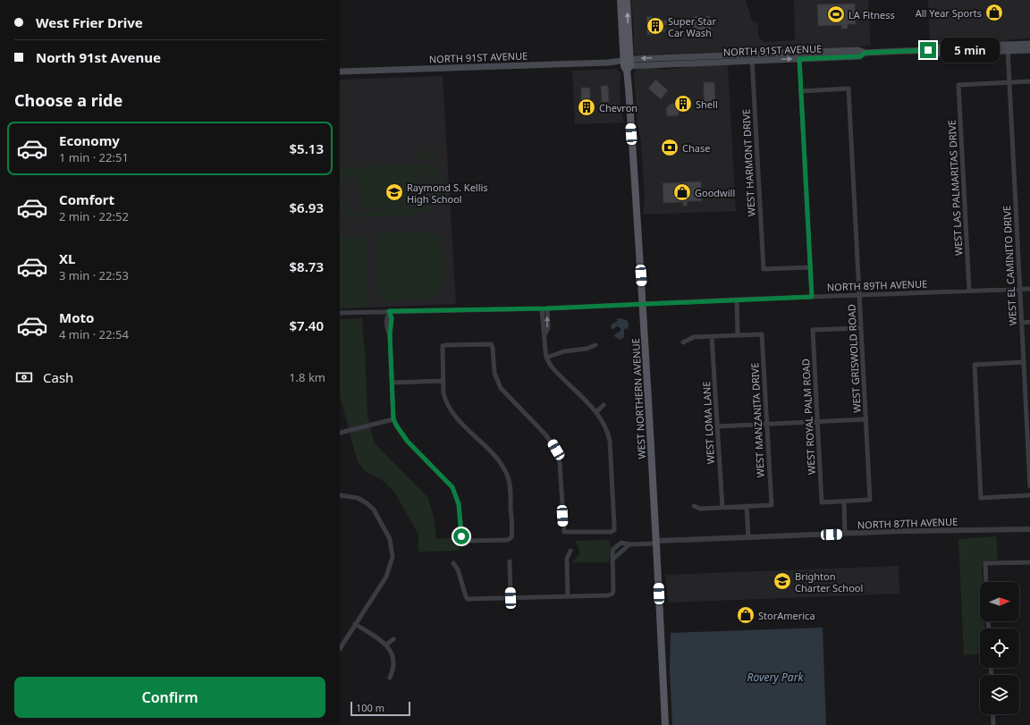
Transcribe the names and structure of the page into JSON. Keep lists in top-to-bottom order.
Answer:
{
  "streets": {
    "main road": ["NORTH 91ST AVENUE", "WEST NORTHERN AVENUE"],
    "street": [
      "WEST HARMONT DRIVE",
      "WEST LAS PALMARITAS DRIVE",
      "WEST EL CAMINITO DRIVE",
      "NORTH 89TH AVENUE",
      "WEST GRISWOLD ROAD",
      "WEST ROYAL PALM ROAD",
      "WEST MANZANITA DRIVE",
      "WEST LOMA LANE",
      "NORTH 87TH AVENUE"
    ]
  },
  "crossings": [
    ["NORTH 91ST AVENUE", "WEST HARMONT DRIVE"],
    ["NORTH 91ST AVENUE", "WEST EL CAMINITO DRIVE"],
    ["NORTH 91ST AVENUE", "WEST NORTHERN AVENUE"],
    ["WEST LAS PALMARITAS DRIVE", "WEST EL CAMINITO DRIVE"],
    ["WEST LAS PALMARITAS DRIVE", "NORTH 89TH AVENUE"],
    ["WEST EL CAMINITO DRIVE", "NORTH 89TH AVENUE"],
    ["NORTH 89TH AVENUE", "WEST GRISWOLD ROAD"],
    ["NORTH 89TH AVENUE", "WEST NORTHERN AVENUE"],
    ["WEST GRISWOLD ROAD", "WEST ROYAL PALM ROAD"],
    ["WEST NORTHERN AVENUE", "NORTH 87TH AVENUE"]
  ],
  "water": ["Rovery Park"],
  "places": {
    "shop": ["All Year Sports", "Goodwill", "StorAmerica"],
    "sports": ["LA Fitness"],
    "building": ["Super Star Car Wash", "Shell", "Chevron"],
    "bank": ["Chase"],
    "school or university": ["Raymond S. Kellis High School", "Brighton Charter School"]
  },
  "scale_bar": "100 m",
  "north": "right",
  "page": {
    "banner": ["West Frier Drive", "North 91st Avenue"],
    "bubble": "5 min",
    "heading": "Choose a ride",
    "list": [
      {
        "name": "Economy",
        "note": "1 min · 22:51",
        "value": "$5.13"
      },
      {
        "name": "Comfort",
        "note": "2 min · 22:52",
        "value": "$6.93"
      },
      {
        "name": "XL",
        "note": "3 min · 22:53",
        "value": "$8.73"
      },
      {
        "name": "Moto",
        "note": "4 min · 22:54",
        "value": "$7.40"
      }
    ],
    "pay": ["Cash", "1.8 km"],
    "buttons": "Confirm",
    "scale": "100 m"
  }
}
